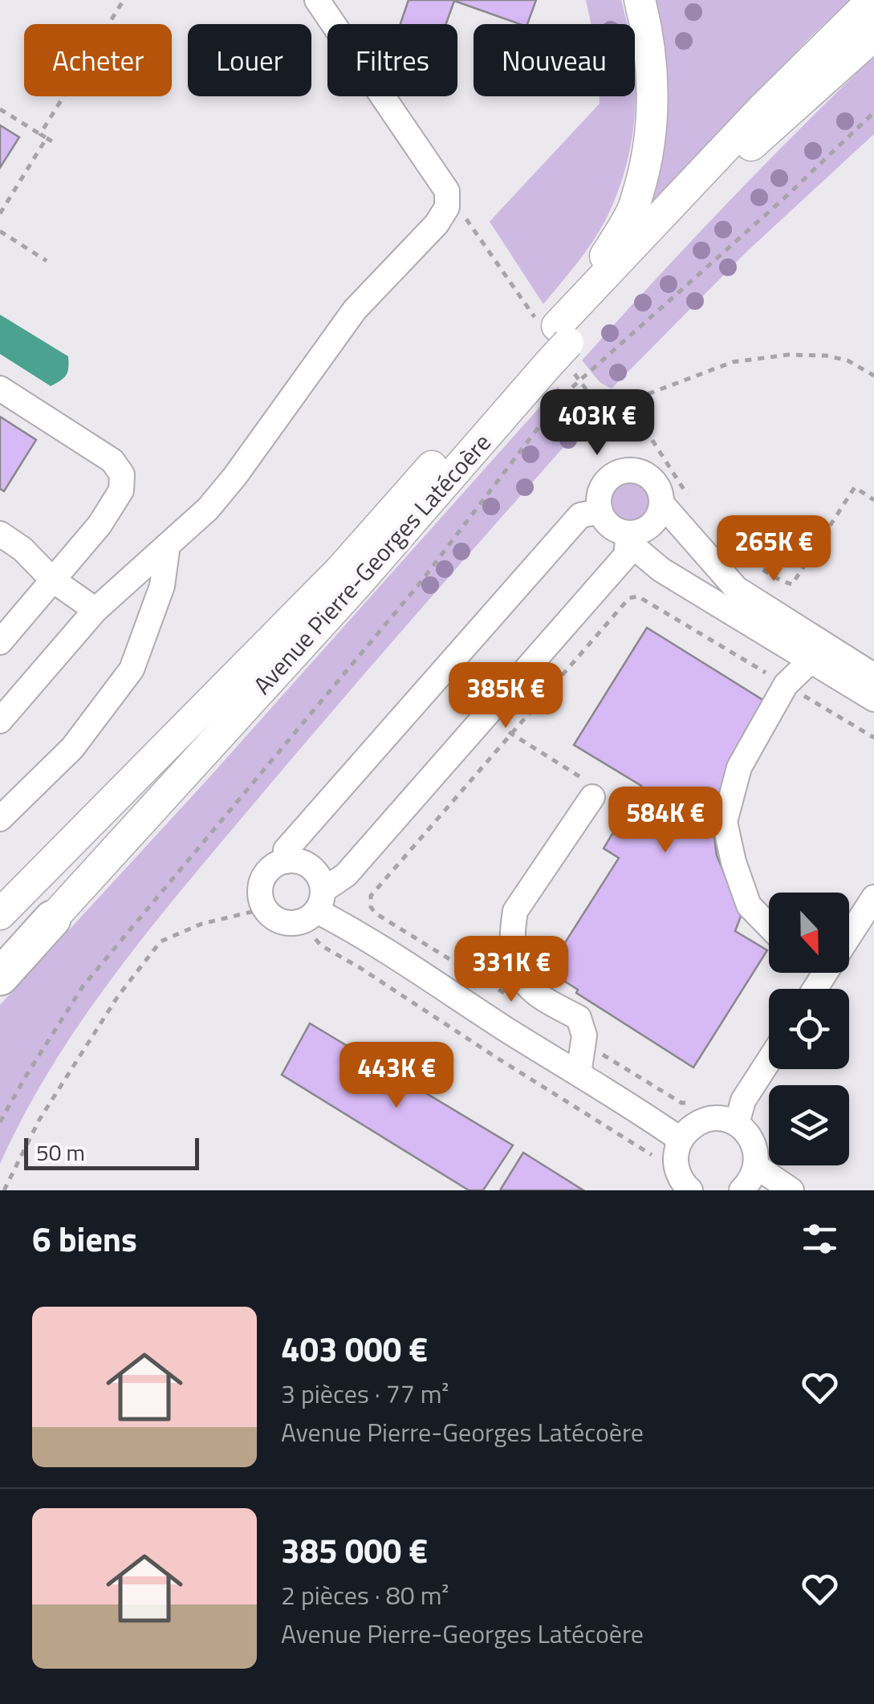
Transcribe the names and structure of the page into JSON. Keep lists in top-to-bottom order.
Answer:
{
  "streets": {
    "main road": ["Avenue Pierre-Georges Latécoère"]
  },
  "scale_bar": "50 m",
  "north": "bottom",
  "page": {
    "chip": [
      "Acheter",
      "Louer",
      "Filtres",
      "Nouveau"
    ],
    "price": [
      "403K €",
      "265K €",
      "385K €",
      "584K €",
      "331K €",
      "443K €"
    ],
    "scale": "50 m",
    "heading": "6 biens",
    "list": [
      {
        "name": "403 000 €",
        "note": "3 pièces · 77 m² · Avenue Pierre-Georges Latécoère"
      },
      {
        "name": "385 000 €",
        "note": "2 pièces · 80 m² · Avenue Pierre-Georges Latécoère"
      }
    ]
  }
}
